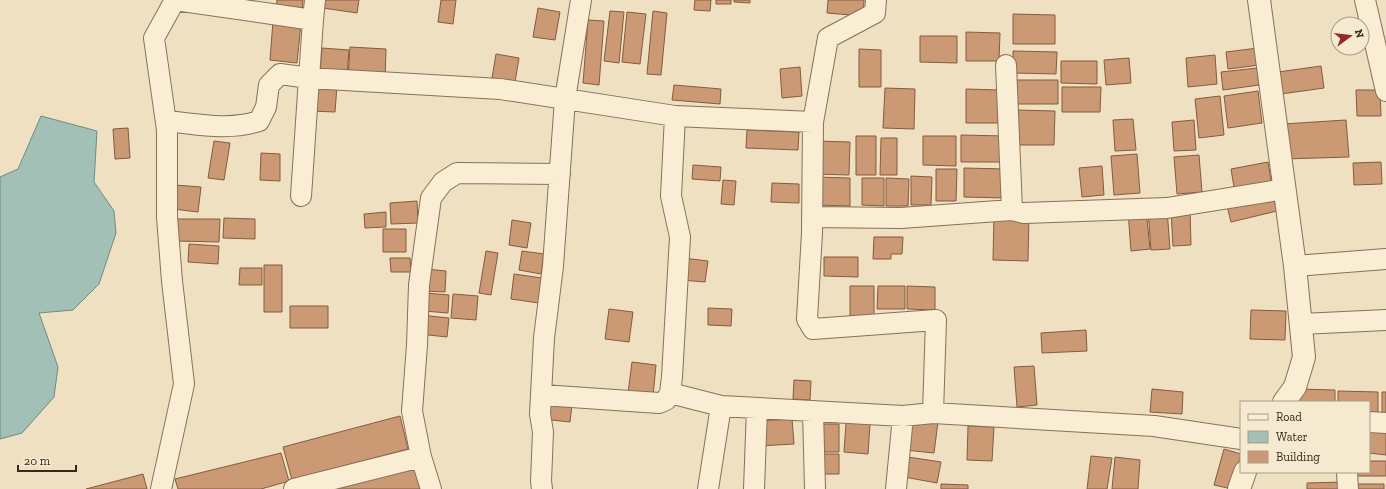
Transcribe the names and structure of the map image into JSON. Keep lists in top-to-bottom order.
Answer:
{
  "legend": ["Road", "Water", "Building"],
  "scale_bar": "20 m",
  "north": "right"
}
